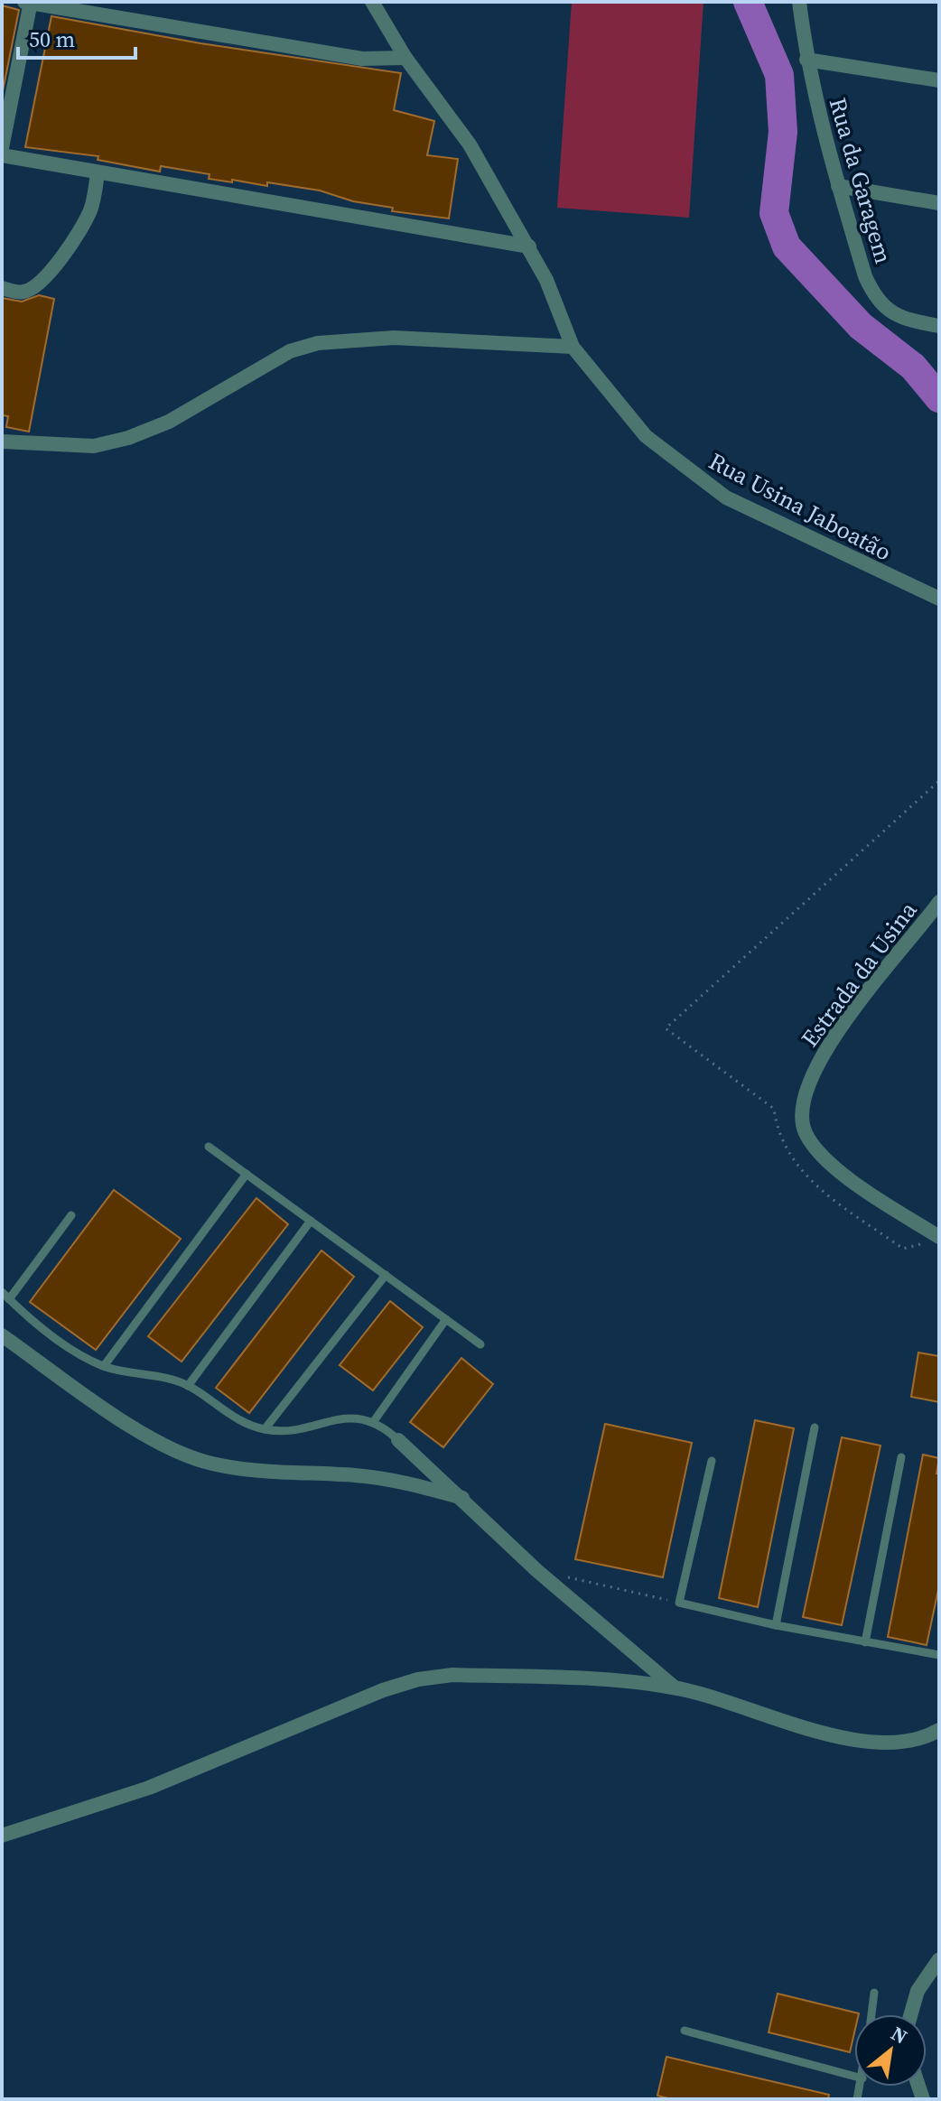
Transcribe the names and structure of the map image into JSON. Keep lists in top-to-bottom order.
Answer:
{
  "streets": {
    "street": ["Rua da Garagem", "Rua Usina Jaboatão", "Estrada da Usina"]
  },
  "scale_bar": "50 m",
  "north": "top right"
}
